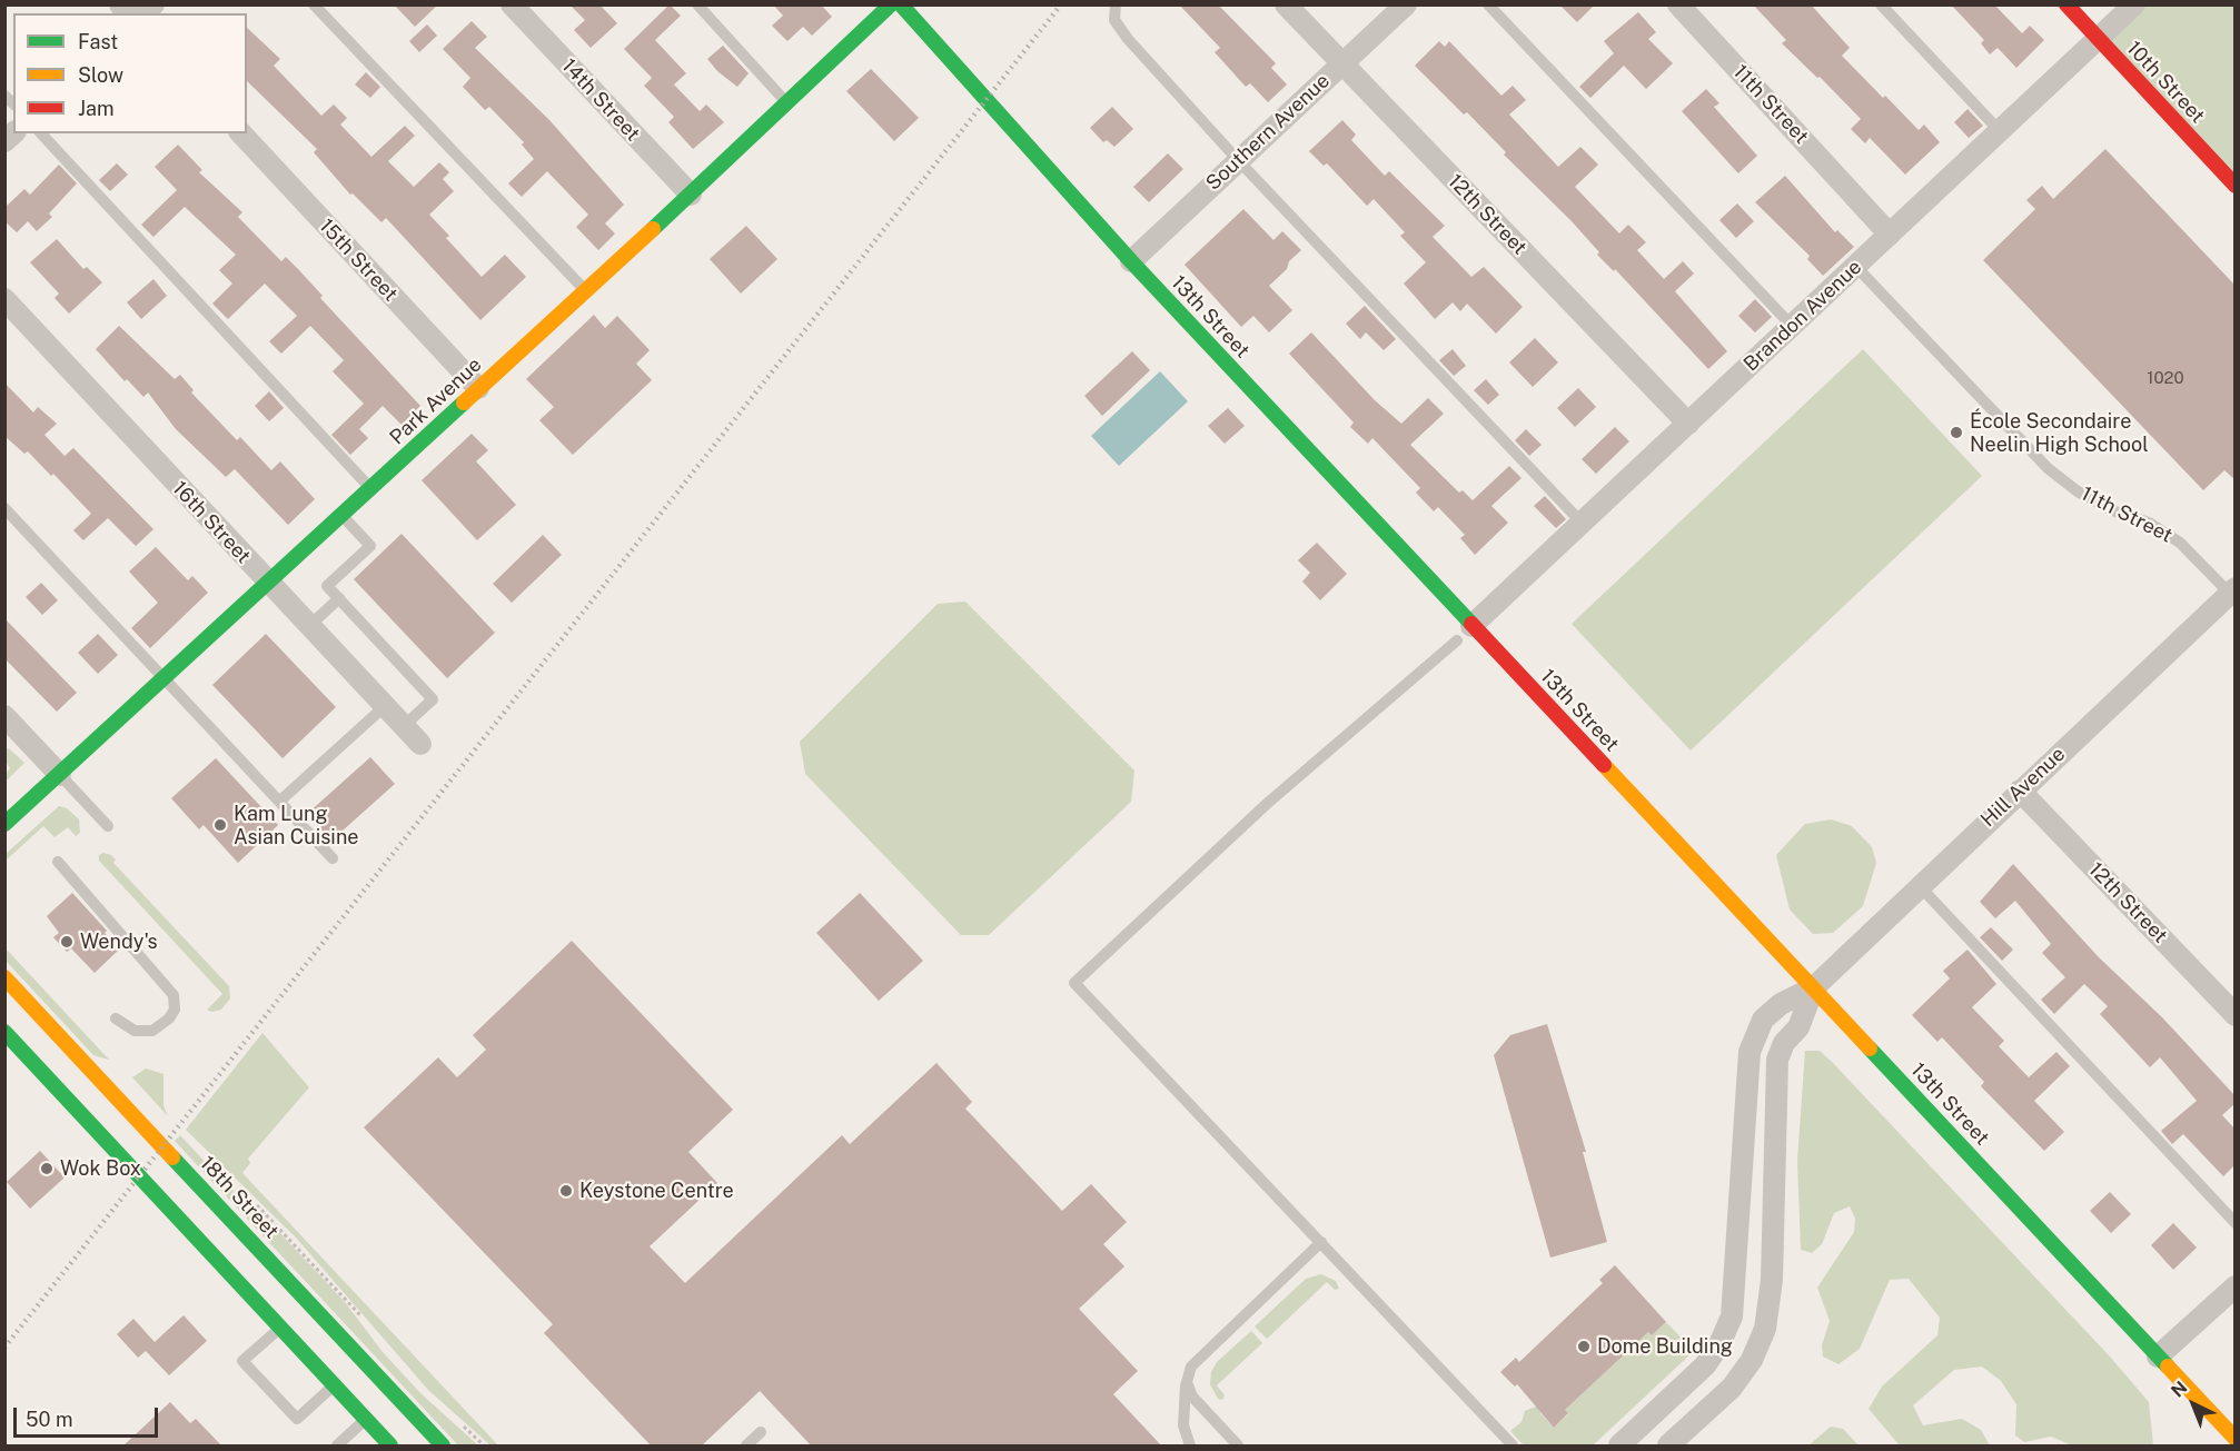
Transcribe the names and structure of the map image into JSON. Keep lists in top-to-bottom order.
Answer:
{
  "streets": {
    "street": [
      "10th Street",
      "14th Street",
      "11th Street",
      "Southern Avenue",
      "12th Street",
      "15th Street",
      "Brandon Avenue",
      "13th Street",
      "Park Avenue",
      "16th Street",
      "Hill Avenue",
      "18th Street"
    ]
  },
  "crossings": [
    ["10th Street", "Brandon Avenue"],
    ["14th Street", "Park Avenue"],
    ["11th Street", "Brandon Avenue"],
    ["11th Street", "Hill Avenue"],
    ["Southern Avenue", "12th Street"],
    ["Southern Avenue", "13th Street"],
    ["12th Street", "Brandon Avenue"],
    ["12th Street", "Hill Avenue"],
    ["15th Street", "Park Avenue"],
    ["Brandon Avenue", "13th Street"],
    ["13th Street", "Hill Avenue"],
    ["Park Avenue", "16th Street"]
  ],
  "places": [
    "École Secondaire Neelin High School",
    "Kam Lung Asian Cuisine",
    "Wendy's",
    "Wok Box",
    "Keystone Centre",
    "Dome Building"
  ],
  "house_numbers": ["1020"],
  "legend": ["Fast", "Slow", "Jam"],
  "scale_bar": "50 m",
  "north": "top left"
}
